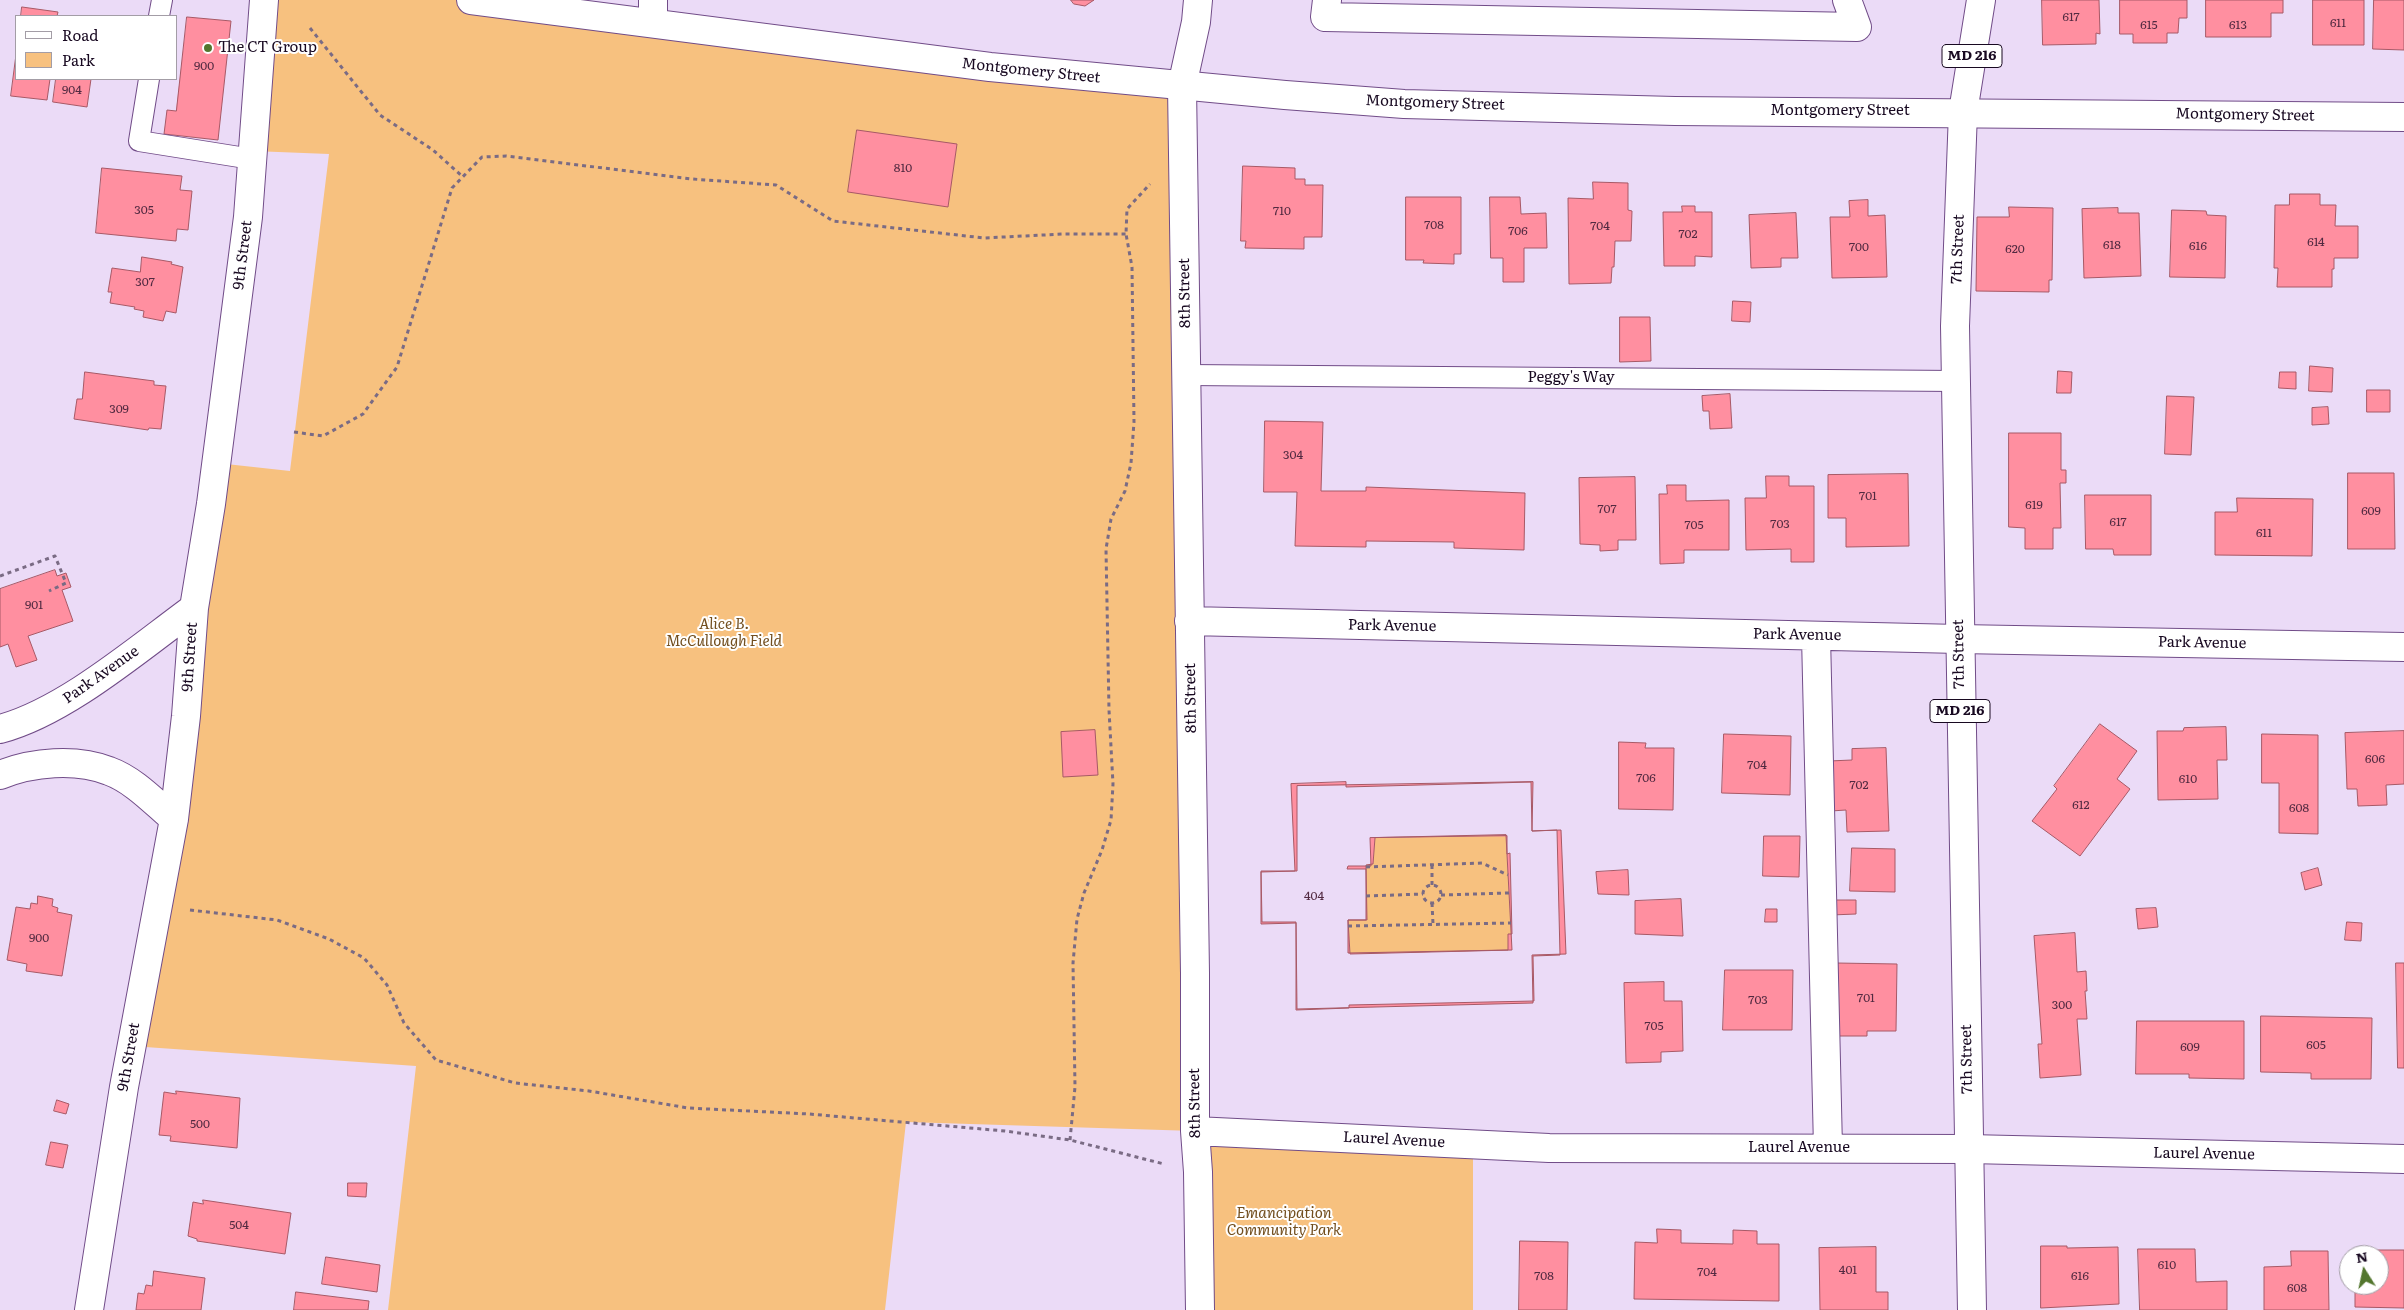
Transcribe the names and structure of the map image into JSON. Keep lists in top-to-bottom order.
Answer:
{
  "streets": {
    "street": [
      "MD 216",
      "Montgomery Street",
      "7th Street",
      "9th Street",
      "8th Street",
      "Park Avenue",
      "Laurel Avenue"
    ],
    "lane": ["Peggy's Way"]
  },
  "crossings": [
    ["Montgomery Street", "7th Street"],
    ["Montgomery Street", "8th Street"],
    ["7th Street", "Peggy's Way"],
    ["7th Street", "Park Avenue"],
    ["7th Street", "Laurel Avenue"],
    ["9th Street", "Park Avenue"],
    ["8th Street", "Peggy's Way"],
    ["8th Street", "Park Avenue"],
    ["8th Street", "Laurel Avenue"]
  ],
  "parks": ["Alice B. McCullough Field", "Emancipation Community Park"],
  "places": ["The CT Group"],
  "house_numbers": [
    "617",
    "611",
    "615",
    "613",
    "900",
    "904",
    "810",
    "305",
    "710",
    "708",
    "704",
    "706",
    "702",
    "614",
    "618",
    "616",
    "700",
    "620",
    "307",
    "309",
    "304",
    "701",
    "619",
    "707",
    "609",
    "617",
    "703",
    "705",
    "611",
    "901",
    "606",
    "704",
    "706",
    "610",
    "702",
    "612",
    "608",
    "404",
    "900",
    "701",
    "703",
    "300",
    "705",
    "605",
    "609",
    "500",
    "504",
    "610",
    "401",
    "704",
    "708",
    "616",
    "608"
  ],
  "legend": ["Road", "Park"],
  "north": "top"
}
